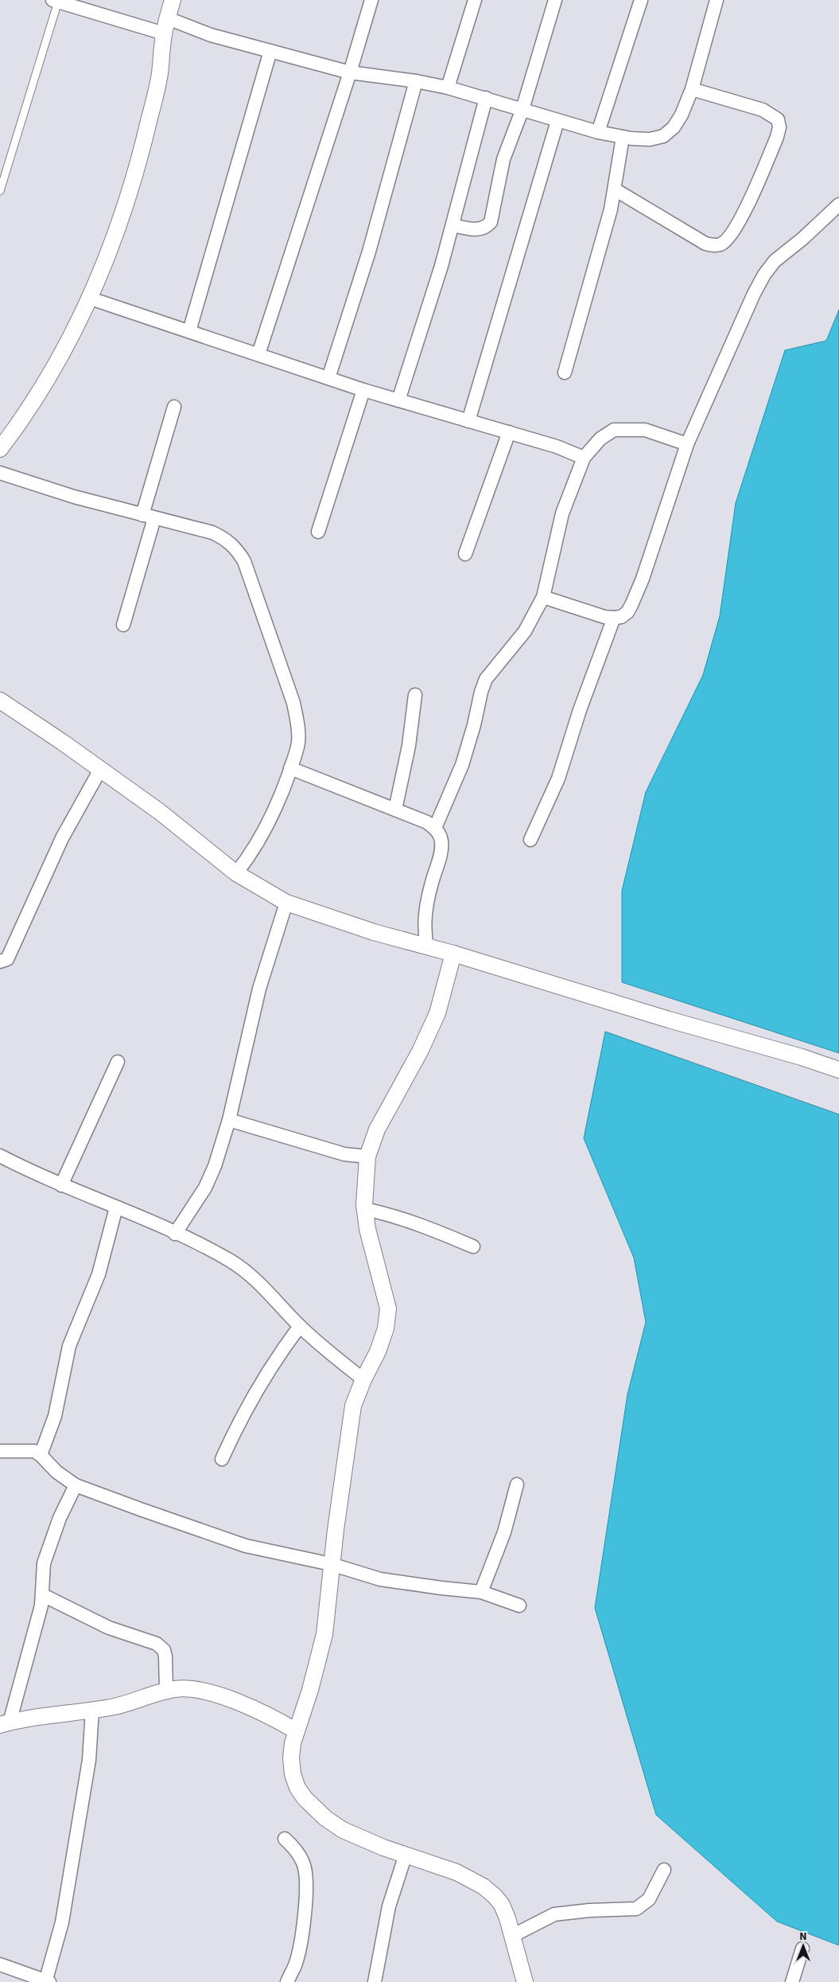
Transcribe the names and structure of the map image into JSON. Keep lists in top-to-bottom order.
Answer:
{
  "north": "top"
}
